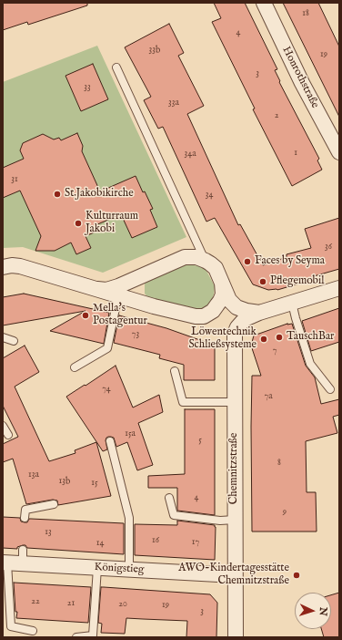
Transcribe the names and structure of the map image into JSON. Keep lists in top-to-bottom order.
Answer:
{
  "streets": {
    "street": ["Honrothstraße", "Chemnitzstraße", "Königstieg"]
  },
  "crossings": [
    ["Chemnitzstraße", "Königstieg"]
  ],
  "places": [
    "St.Jakobikirche",
    "Kulturraum Jakobi",
    "Faces by Seyma",
    "Pflegemobil",
    "Mella's Postagentur",
    "TauschBar",
    "Löwentechnik Schließsysteme",
    "AWO-Kindertagesstätte Chemnitzstraße"
  ],
  "house_numbers": [
    "18",
    "4",
    "33b",
    "19",
    "3",
    "33",
    "33a",
    "2",
    "1",
    "34a",
    "31",
    "34",
    "36",
    "73",
    "7",
    "74",
    "7a",
    "15a",
    "5",
    "8",
    "13a",
    "13b",
    "15",
    "4",
    "9",
    "13",
    "16",
    "17",
    "14",
    "22",
    "21",
    "20",
    "19",
    "3"
  ],
  "north": "right"
}
